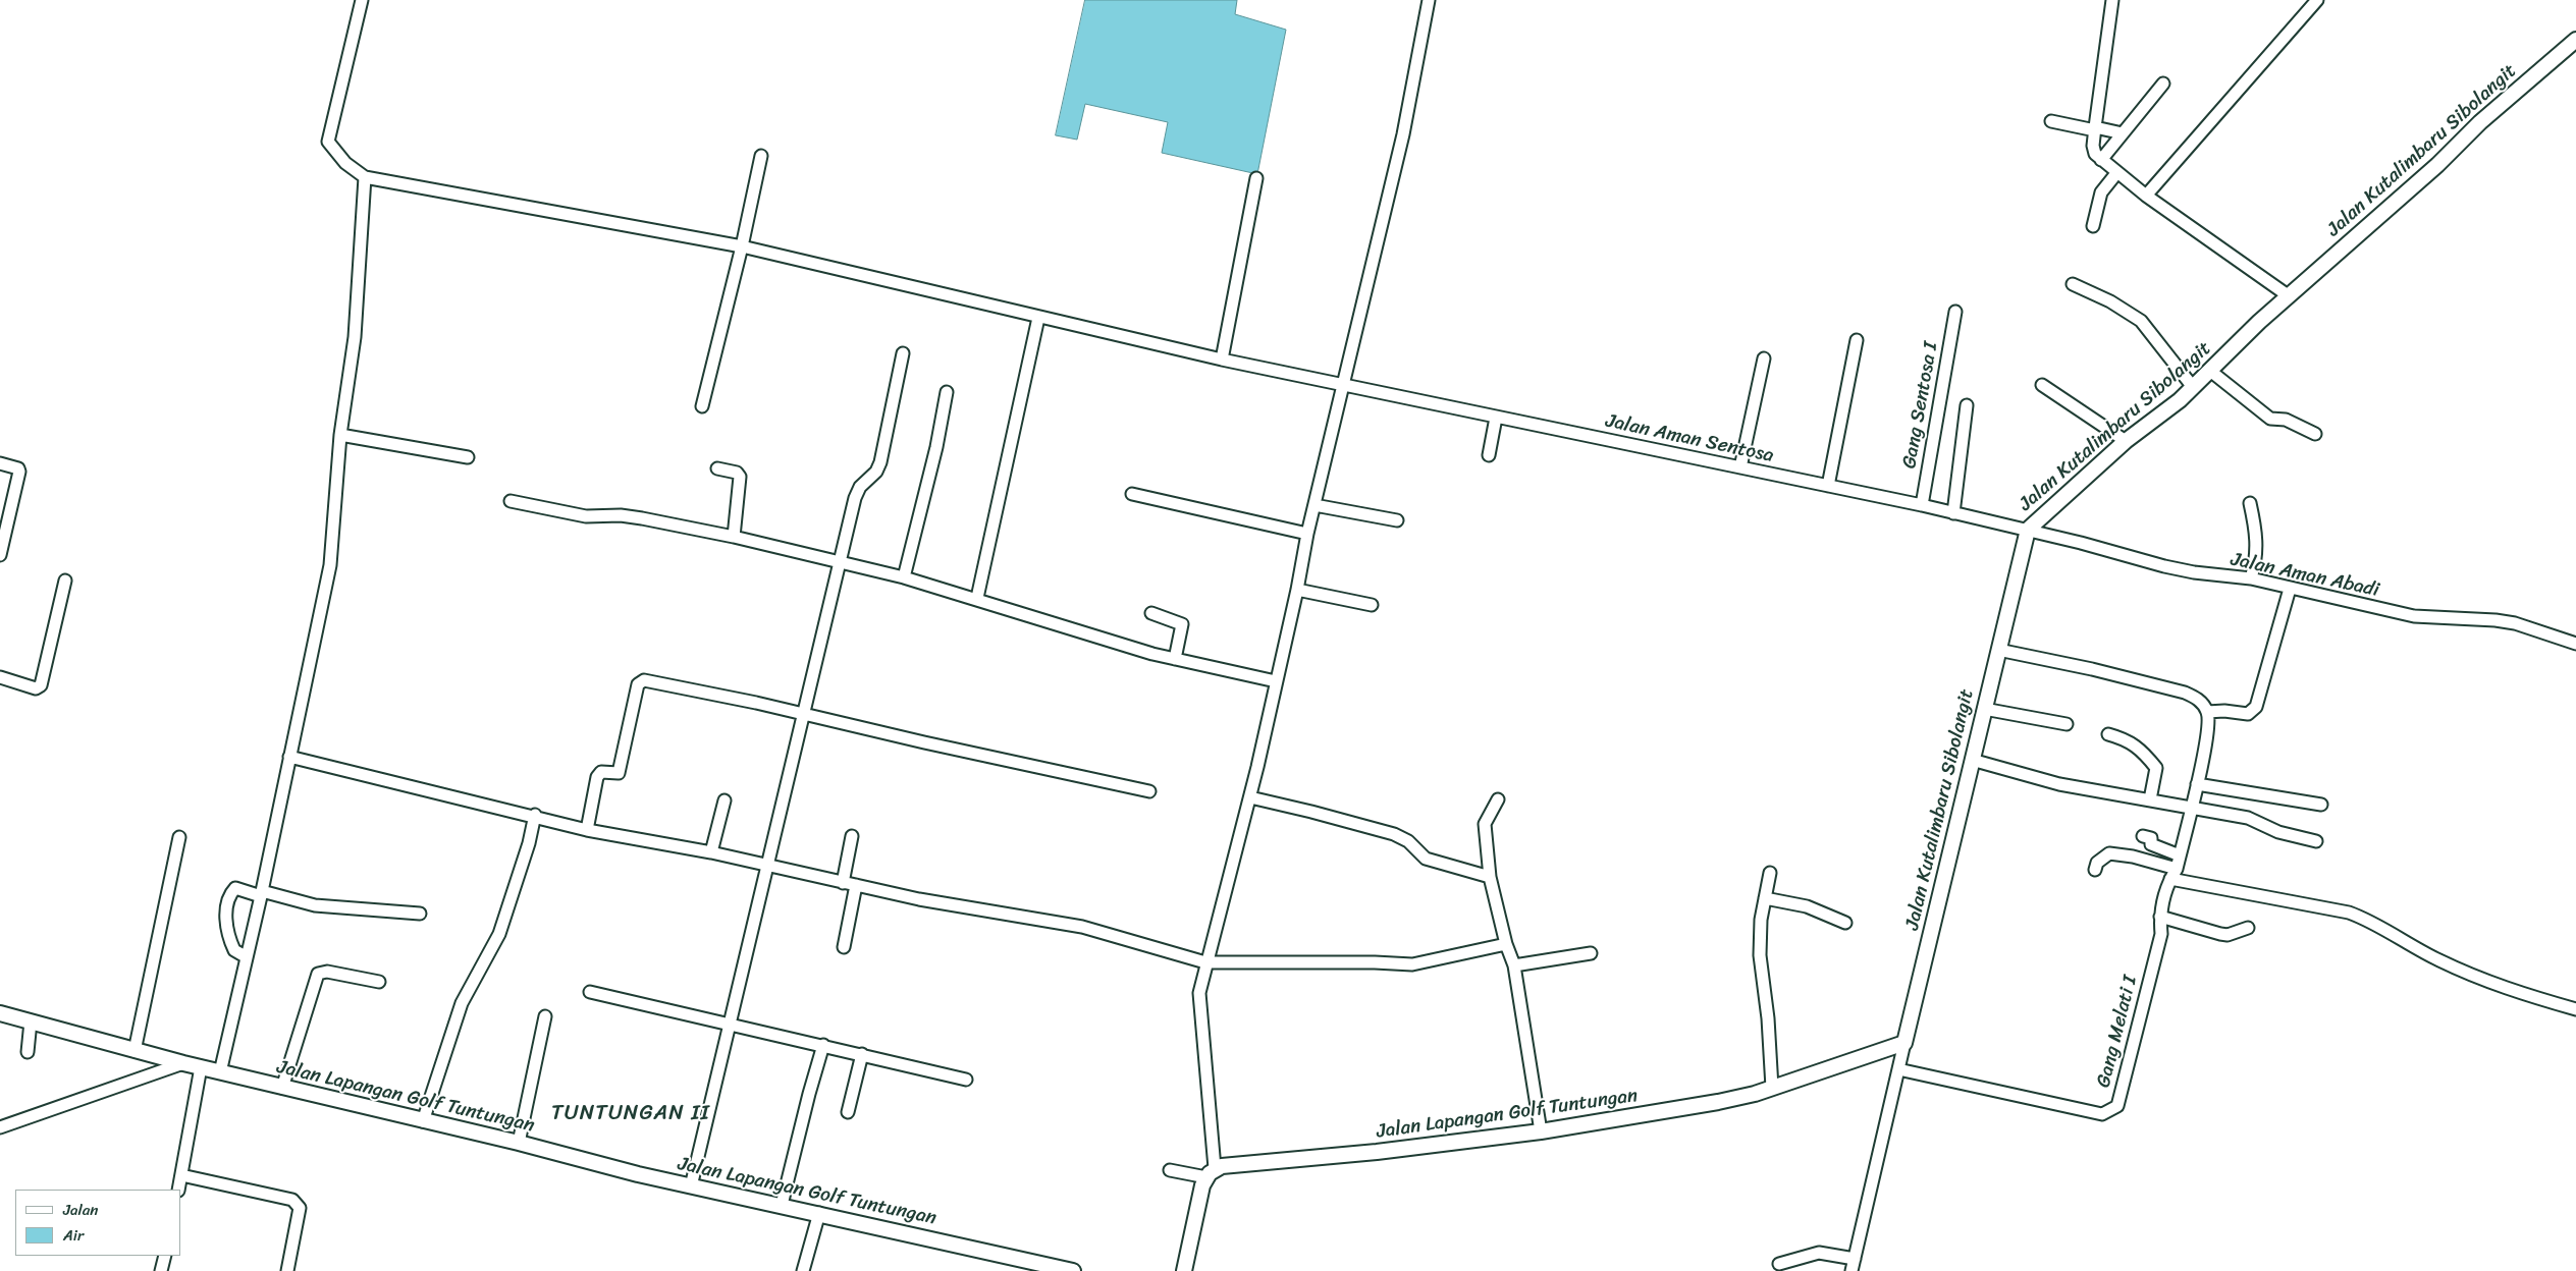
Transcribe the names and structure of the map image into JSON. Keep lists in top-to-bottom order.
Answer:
{
  "streets": {
    "street": [
      "Jalan Kutalimbaru Sibolangit",
      "Gang Sentosa I",
      "Jalan Aman Sentosa",
      "Jalan Aman Abadi",
      "Gang Melati I",
      "Jalan Lapangan Golf Tuntungan"
    ]
  },
  "crossings": [
    ["Jalan Kutalimbaru Sibolangit", "Jalan Aman Sentosa"],
    ["Jalan Kutalimbaru Sibolangit", "Jalan Aman Abadi"],
    ["Jalan Kutalimbaru Sibolangit", "Jalan Lapangan Golf Tuntungan"],
    ["Gang Sentosa I", "Jalan Aman Sentosa"],
    ["Jalan Aman Sentosa", "Jalan Aman Abadi"]
  ],
  "districts": ["TUNTUNGAN II"],
  "legend": ["Jalan", "Air"]
}
